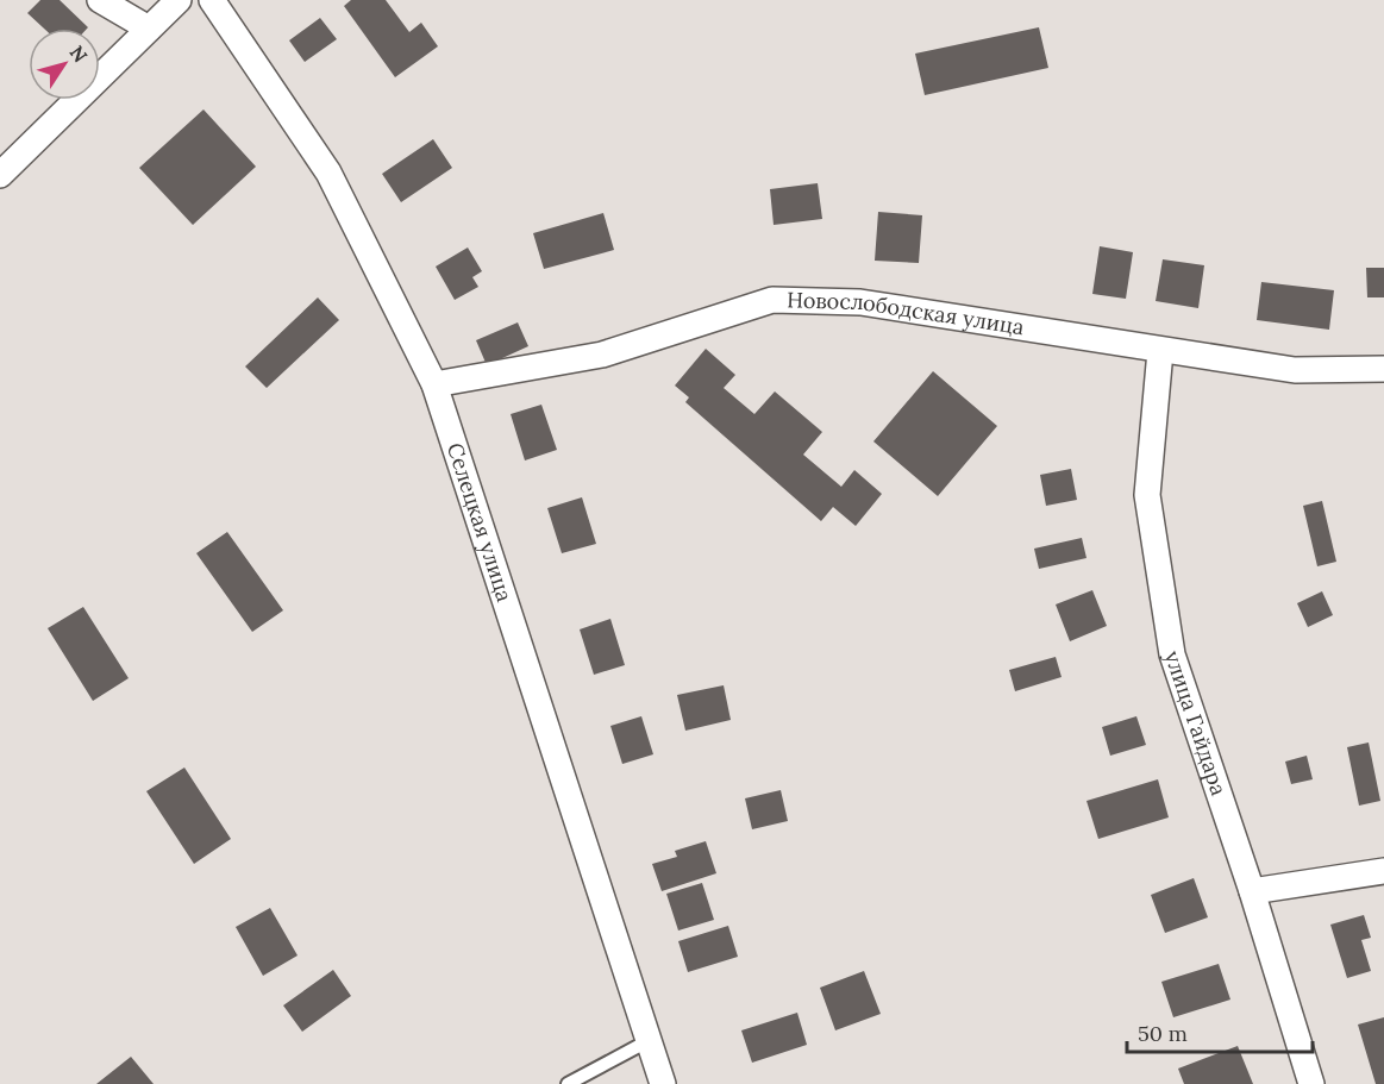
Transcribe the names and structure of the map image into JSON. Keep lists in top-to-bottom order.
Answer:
{
  "streets": {
    "street": ["Новослободская улица", "Селецкая улица", "улица Гайдара"]
  },
  "crossings": [
    ["Новослободская улица", "Селецкая улица"],
    ["Новослободская улица", "улица Гайдара"]
  ],
  "scale_bar": "50 m",
  "north": "top right"
}
